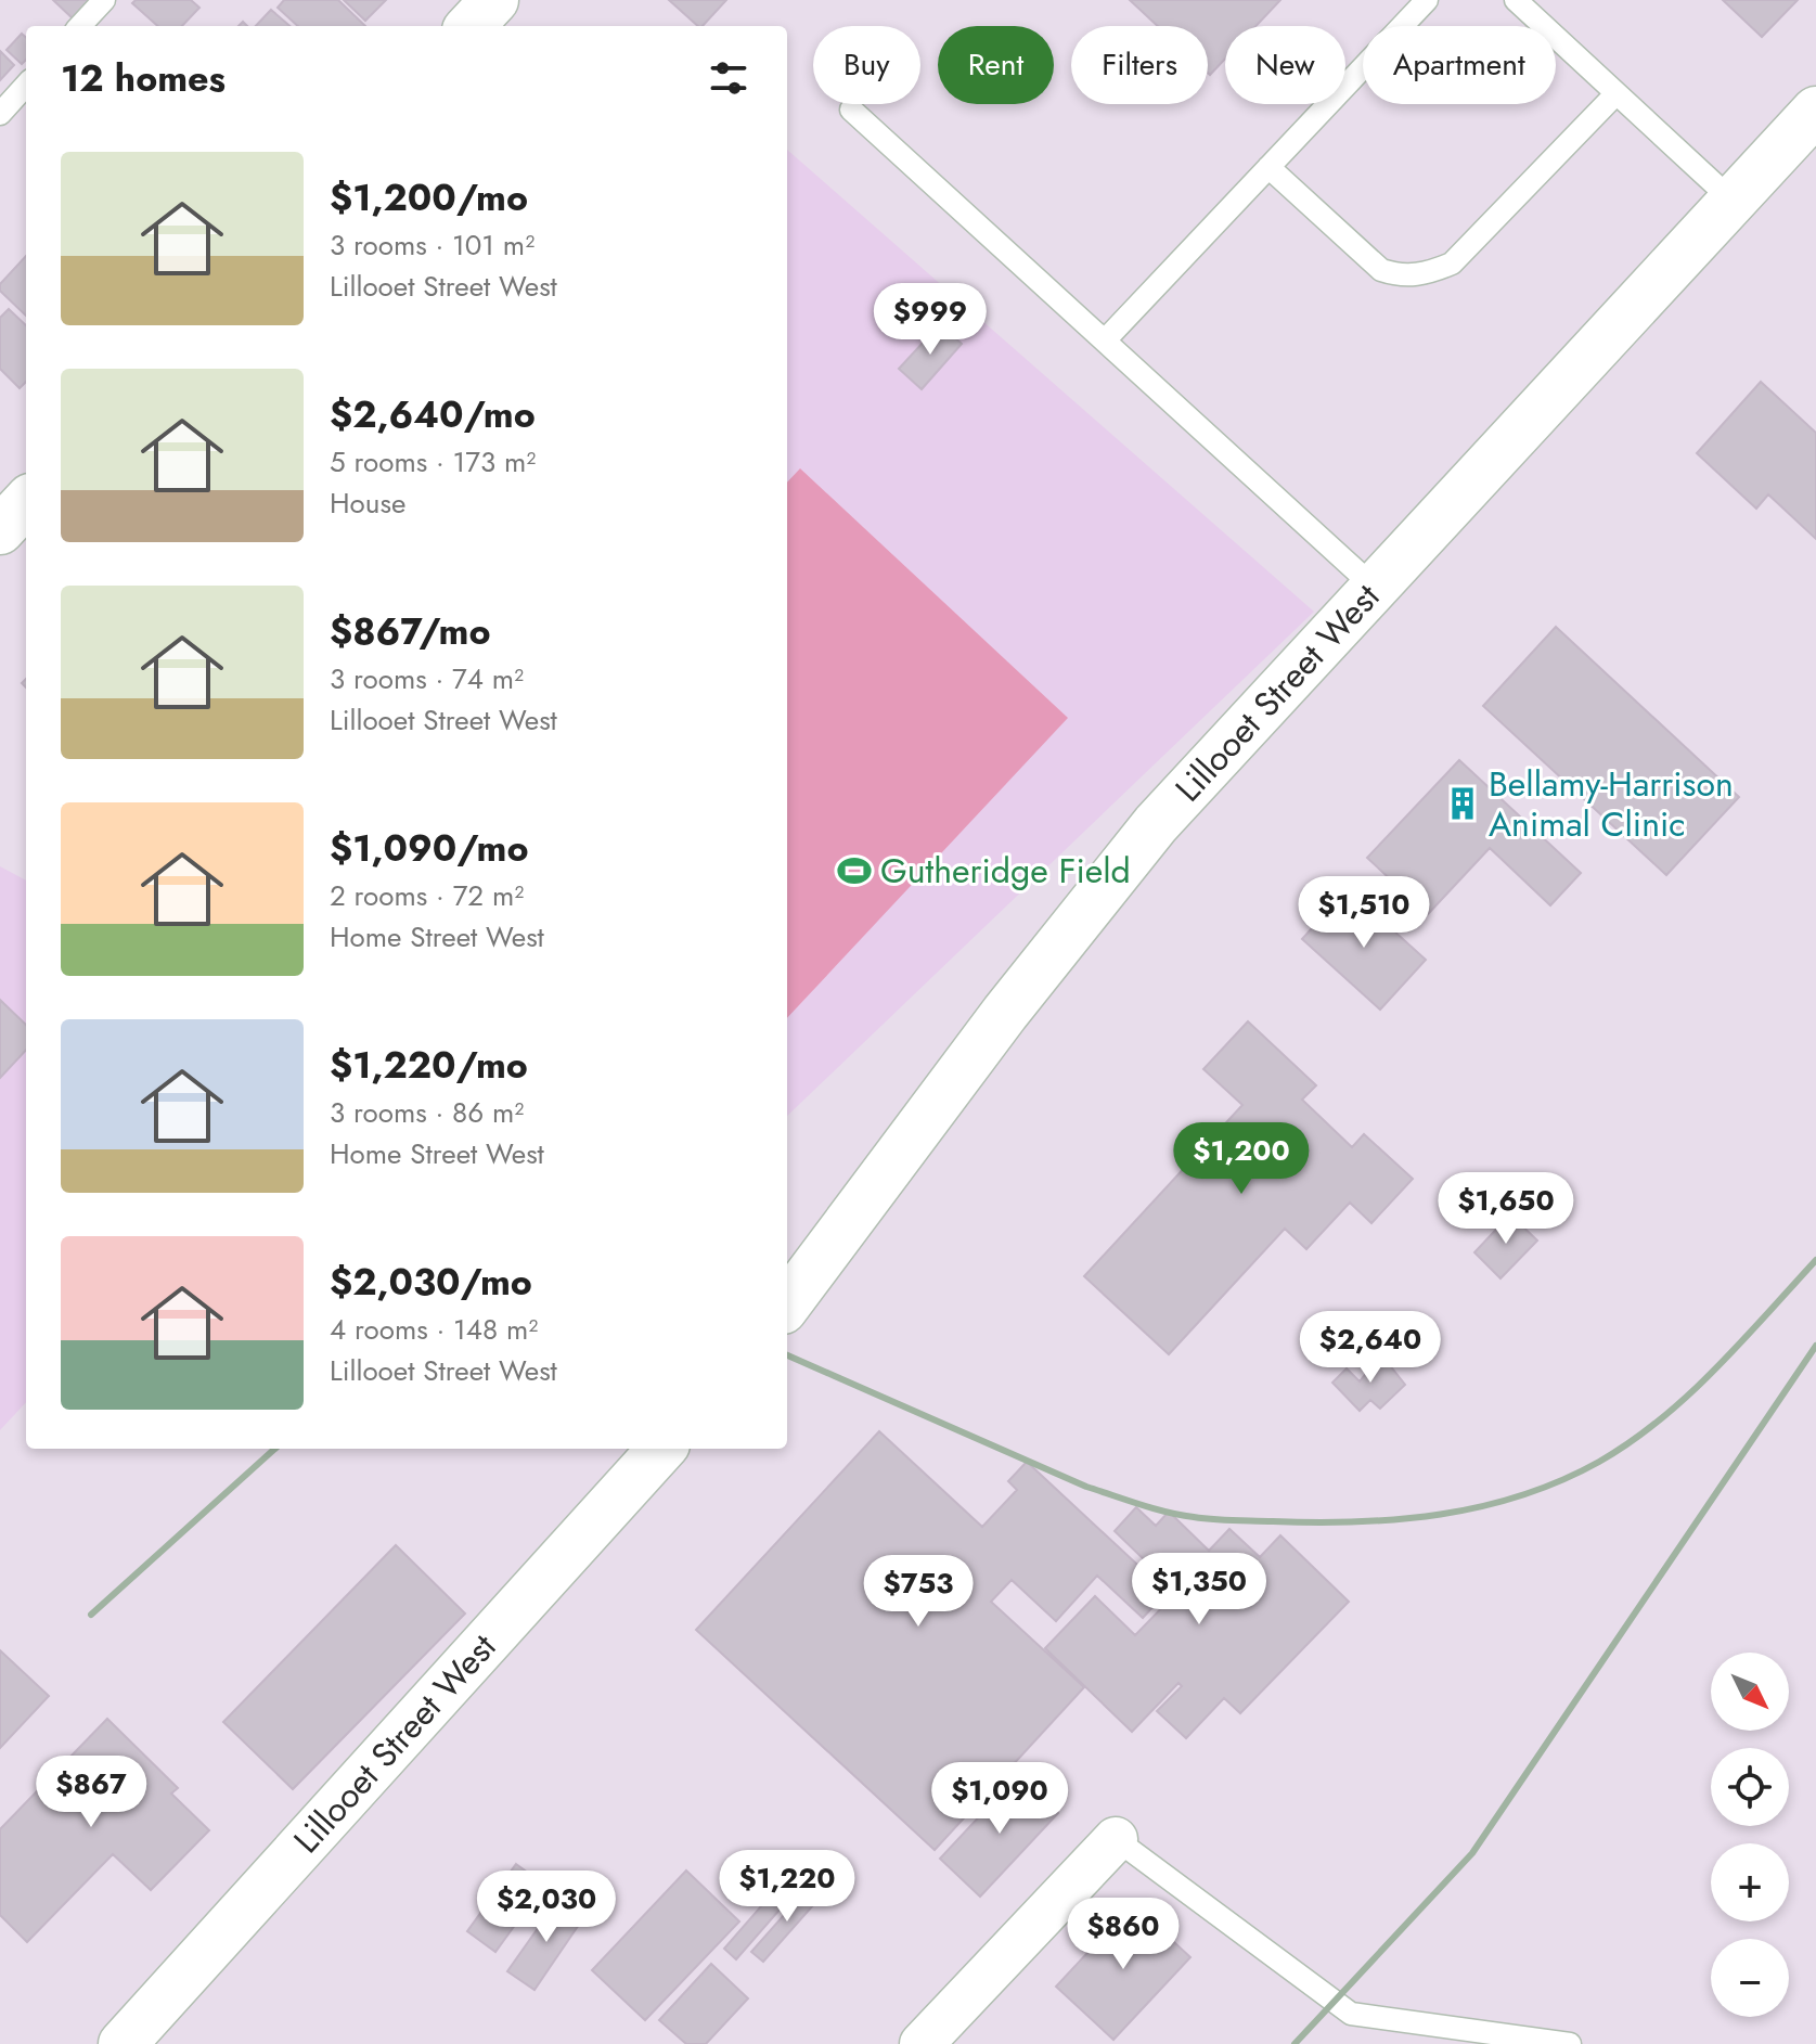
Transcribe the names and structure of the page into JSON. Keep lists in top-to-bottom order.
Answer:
{
  "streets": {
    "main road": ["Lillooet Street West"]
  },
  "places": {
    "building": ["Bellamy-Harrison Animal Clinic"],
    "sports": ["Gutheridge Field"]
  },
  "north": "bottom right",
  "page": {
    "chip": [
      "Buy",
      "Rent",
      "Filters",
      "New",
      "Apartment"
    ],
    "heading": "12 homes",
    "list": [
      {
        "name": "$1,200/mo",
        "note": "3 rooms · 101 m² · Lillooet Street West"
      },
      {
        "name": "$2,640/mo",
        "note": "5 rooms · 173 m² · House"
      },
      {
        "name": "$867/mo",
        "note": "3 rooms · 74 m² · Lillooet Street West"
      },
      {
        "name": "$1,090/mo",
        "note": "2 rooms · 72 m² · Home Street West"
      },
      {
        "name": "$1,220/mo",
        "note": "3 rooms · 86 m² · Home Street West"
      },
      {
        "name": "$2,030/mo",
        "note": "4 rooms · 148 m² · Lillooet Street West"
      }
    ],
    "price": [
      "$999",
      "$1,510",
      "$1,200",
      "$1,650",
      "$2,640",
      "$1,350",
      "$753",
      "$867",
      "$1,090",
      "$1,220",
      "$2,030",
      "$860"
    ],
    "map_buttons": ["+", "−"]
  }
}
